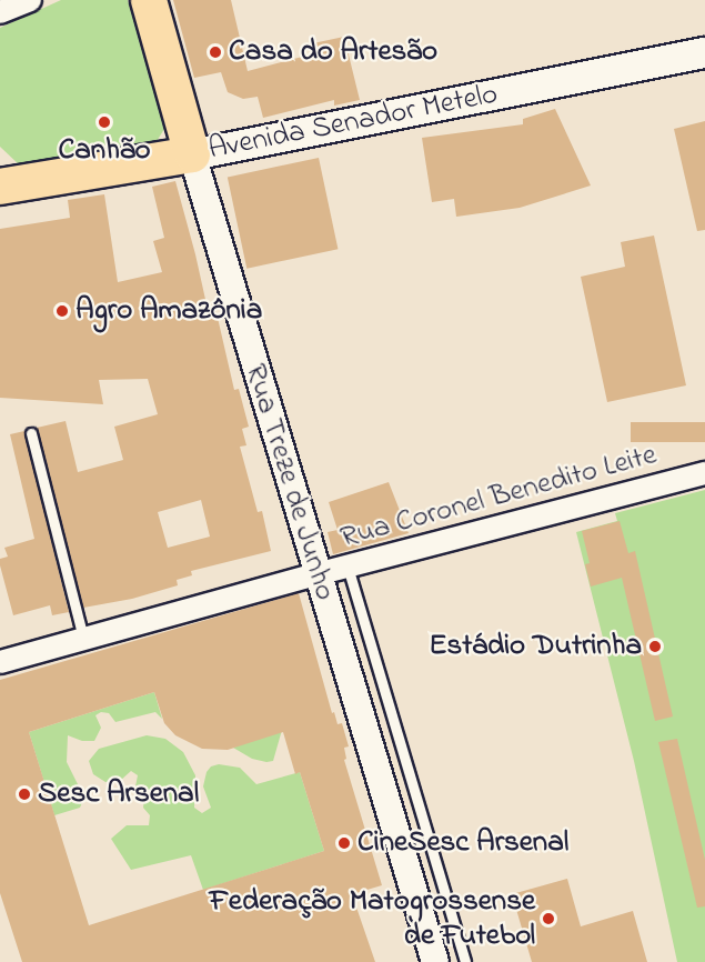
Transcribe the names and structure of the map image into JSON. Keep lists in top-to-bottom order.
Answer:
{
  "streets": {
    "main road": ["Avenida Senador Metelo", "Rua Treze de Junho"],
    "street": ["Rua Coronel Benedito Leite"]
  },
  "crossings": [
    ["Avenida Senador Metelo", "Rua Treze de Junho"],
    ["Rua Treze de Junho", "Rua Coronel Benedito Leite"]
  ],
  "places": [
    "Casa do Artesão",
    "Canhão",
    "Agro Amazônia",
    "Estádio Dutrinha",
    "Sesc Arsenal",
    "CineSesc Arsenal",
    "Federação Matogrossense de Futebol"
  ]
}
